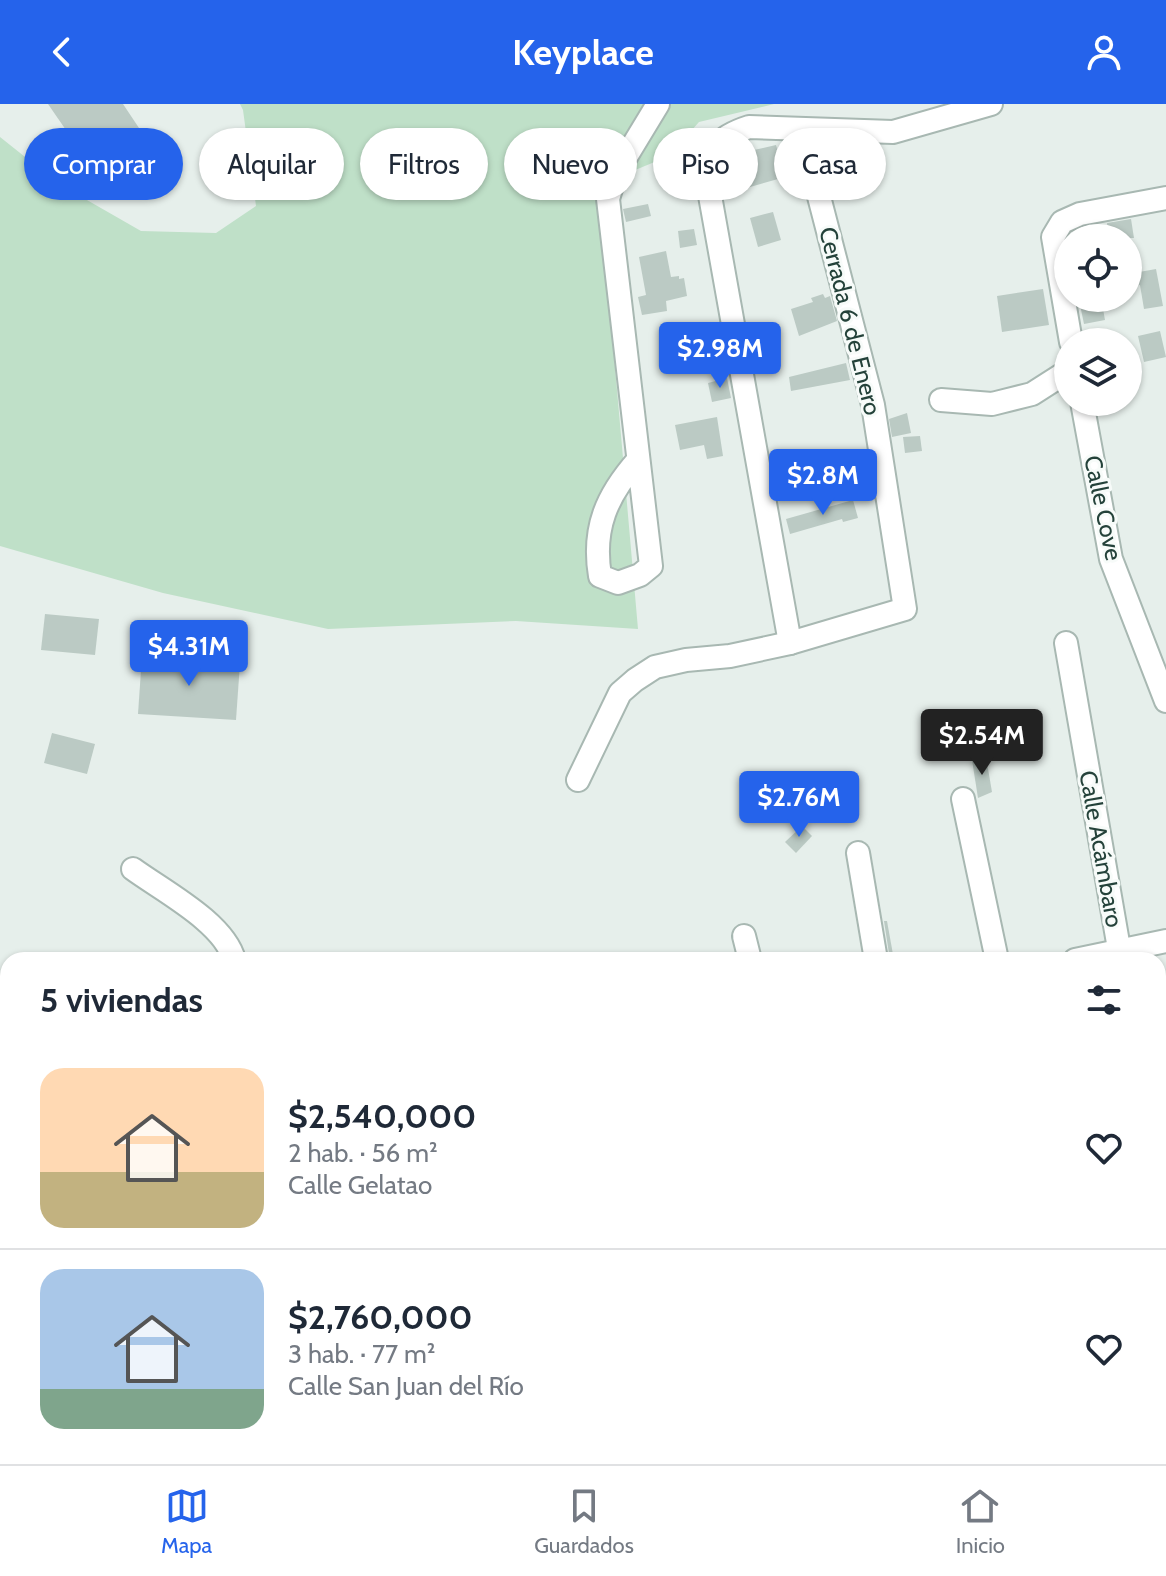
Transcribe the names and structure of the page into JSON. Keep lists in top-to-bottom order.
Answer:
{
  "streets": {
    "street": ["Cerrada 6 de Enero", "Calle Cove", "Calle Acámbaro"]
  },
  "page": {
    "header": "Keyplace",
    "chip": [
      "Comprar",
      "Alquilar",
      "Filtros",
      "Nuevo",
      "Piso",
      "Casa"
    ],
    "price": [
      "$2.98M",
      "$2.8M",
      "$4.31M",
      "$2.54M",
      "$2.76M"
    ],
    "heading": "5 viviendas",
    "list": [
      {
        "name": "$2,540,000",
        "note": "2 hab. · 56 m² · Calle Gelatao"
      },
      {
        "name": "$2,760,000",
        "note": "3 hab. · 77 m² · Calle San Juan del Río"
      }
    ],
    "tabs": ["Mapa", "Guardados", "Inicio"]
  }
}
